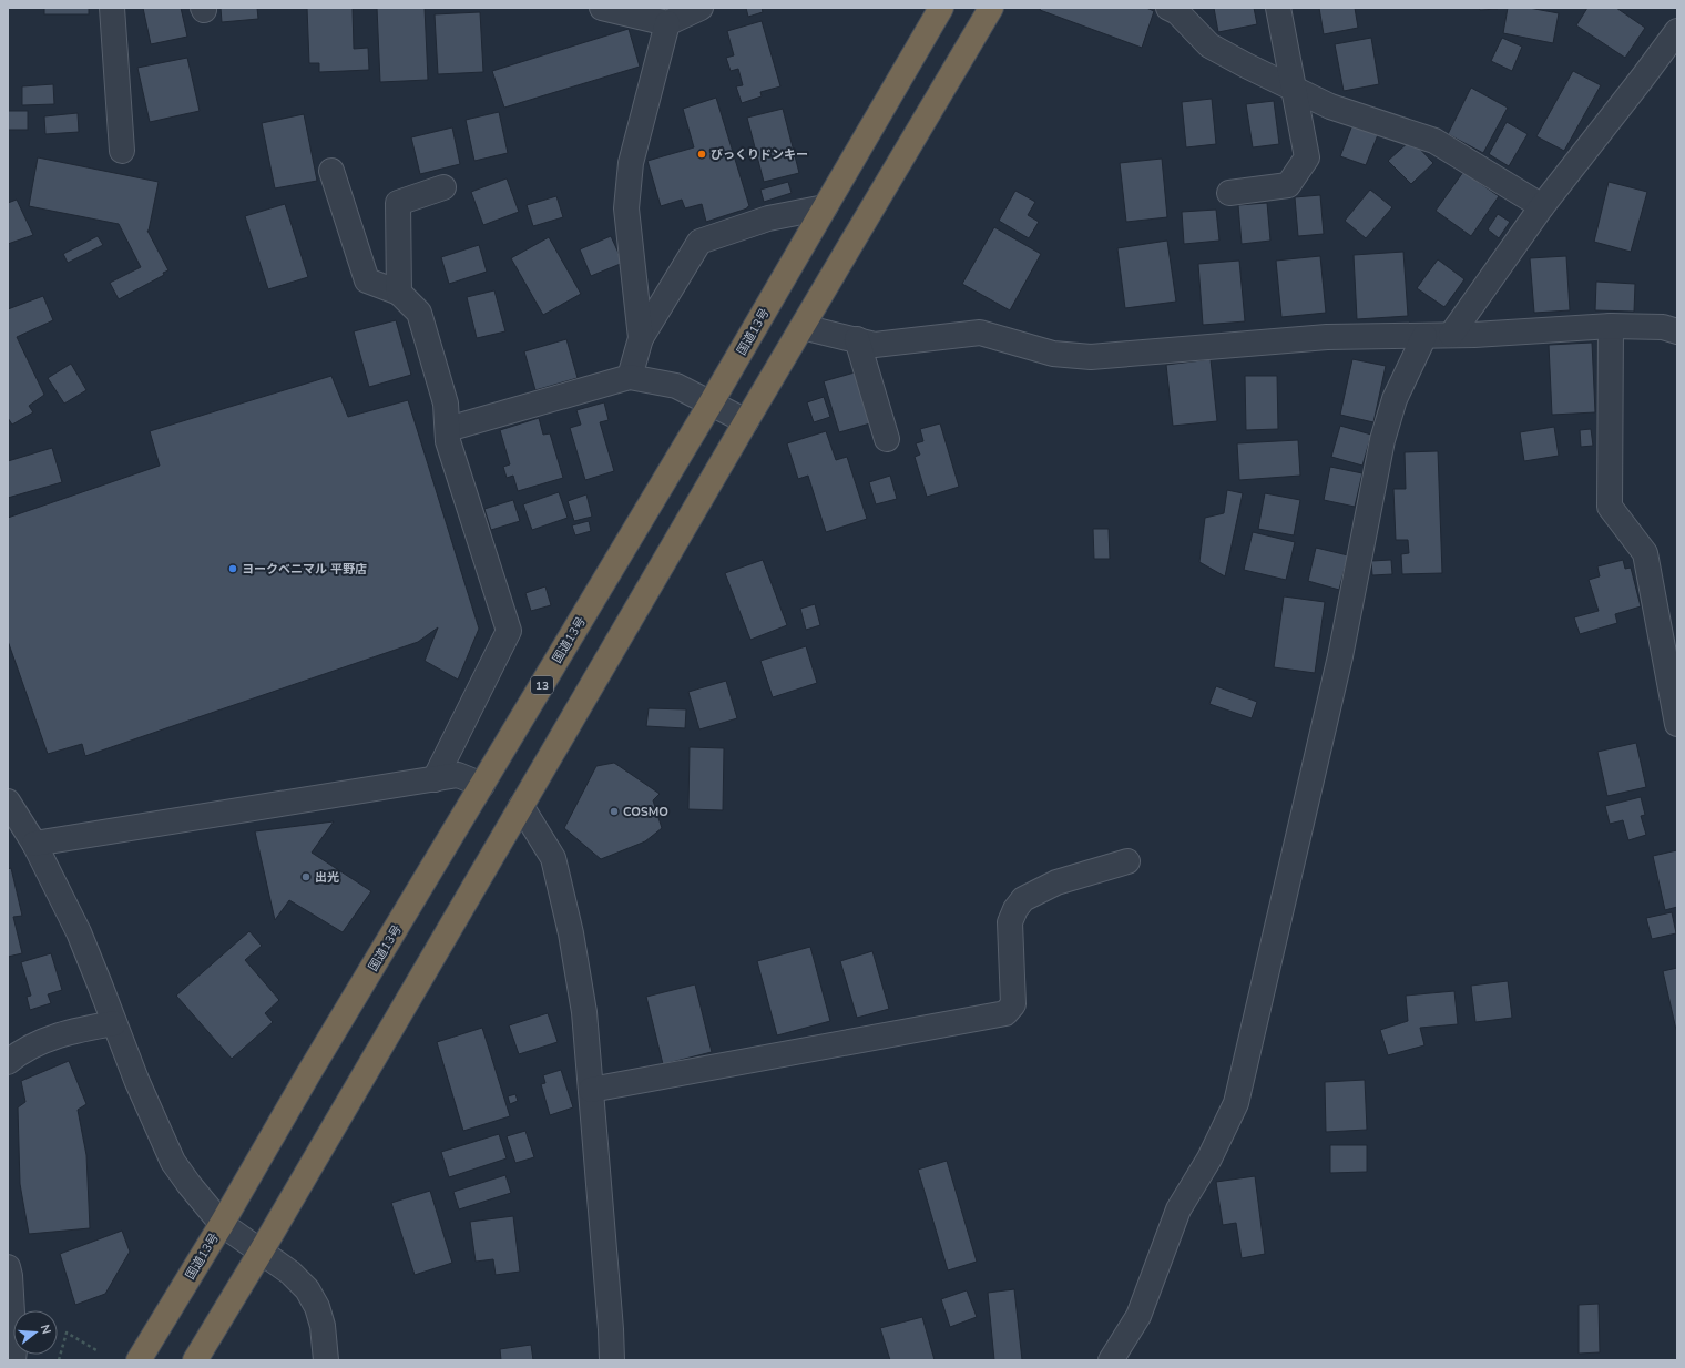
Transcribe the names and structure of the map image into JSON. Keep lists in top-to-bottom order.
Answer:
{
  "streets": {
    "highway": ["国道13号", "13"]
  },
  "places": [
    "びっくりドンキー",
    "ヨークベニマル 平野店",
    "COSMO",
    "出光"
  ],
  "north": "right"
}
